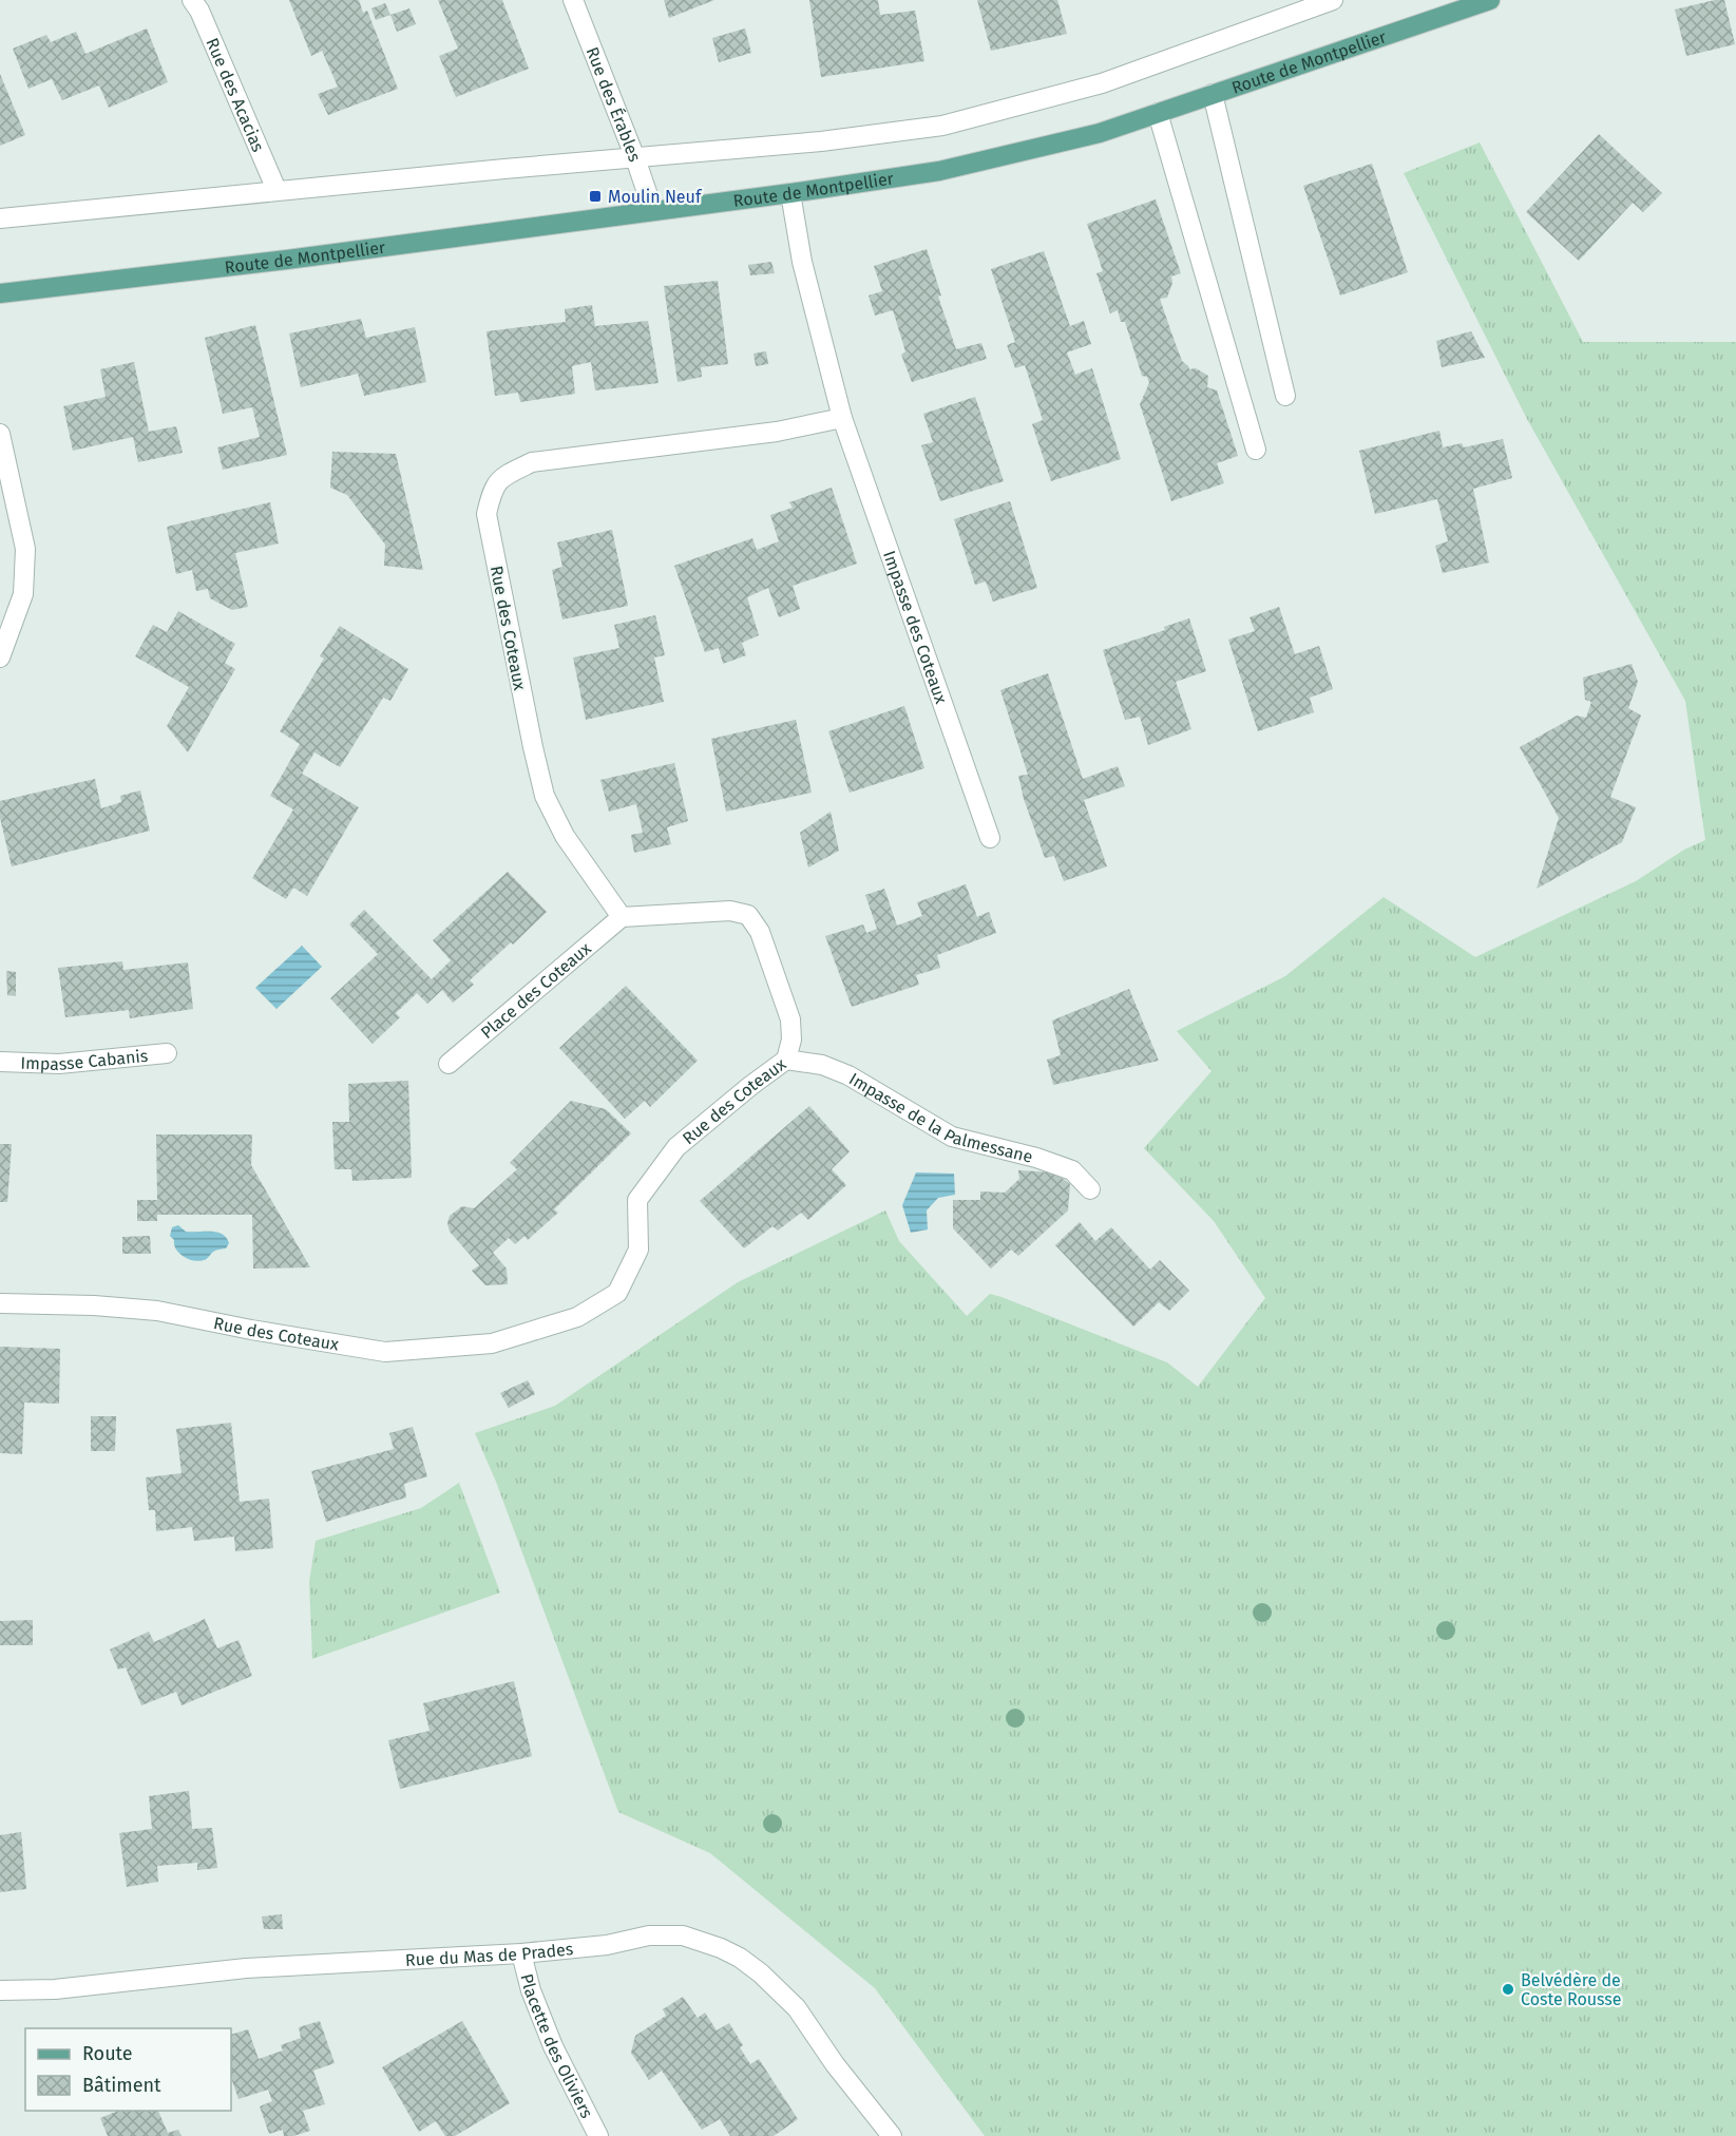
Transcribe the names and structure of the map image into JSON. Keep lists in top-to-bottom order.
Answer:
{
  "streets": {
    "main road": ["Route de Montpellier"],
    "street": [
      "Rue des Acacias",
      "Rue des Érables",
      "Rue des Coteaux",
      "Impasse des Coteaux",
      "Place des Coteaux",
      "Impasse Cabanis",
      "Impasse de la Palmessane",
      "Rue du Mas de Prades",
      "Placette des Oliviers"
    ]
  },
  "crossings": [
    ["Route de Montpellier", "Rue des Érables"],
    ["Rue des Coteaux", "Impasse des Coteaux"],
    ["Rue des Coteaux", "Place des Coteaux"],
    ["Rue des Coteaux", "Impasse de la Palmessane"],
    ["Rue du Mas de Prades", "Placette des Oliviers"]
  ],
  "places": {
    "transit": ["Moulin Neuf"],
    "other": ["Belvédère de Coste Rousse"]
  },
  "legend": ["Route", "Bâtiment"]
}
